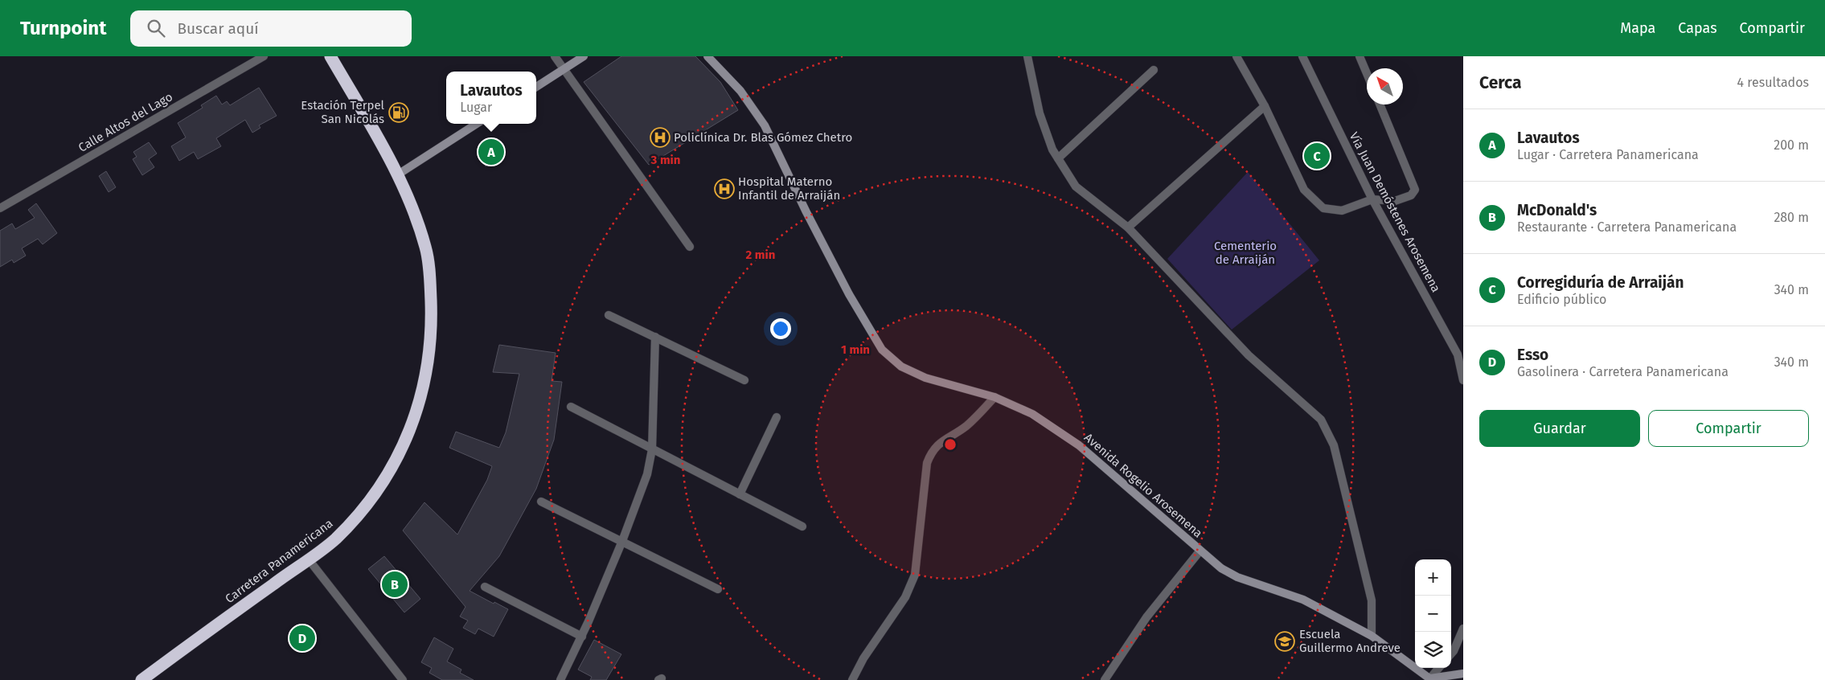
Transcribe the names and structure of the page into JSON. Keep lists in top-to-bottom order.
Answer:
{
  "streets": {
    "highway": ["Carretera Panamericana"],
    "street": ["Calle Altos del Lago", "Vía Juan Demóstenes Arosemena", "Avenida Rogelio Arosemena"]
  },
  "parks": ["Cementerio de Arraiján"],
  "places": {
    "fuel station": ["Estación Terpel San Nicolás"],
    "hospital": ["Policlínica Dr. Blas Gómez Chetro", "Hospital Materno Infantil de Arraiján"],
    "school or university": ["Escuela Guillermo Andreve"]
  },
  "north": "top left",
  "page": {
    "header": "Turnpoint",
    "search": "Buscar aquí",
    "nav": ["Mapa", "Capas", "Compartir"],
    "heading": ["Cerca", "4 resultados"],
    "popup": ["Lavautos", "Lugar"],
    "list": [
      {
        "mark": "A",
        "name": "Lavautos",
        "note": "Lugar · Carretera Panamericana",
        "value": "200 m"
      },
      {
        "mark": "B",
        "name": "McDonald's",
        "note": "Restaurante · Carretera Panamericana",
        "value": "280 m"
      },
      {
        "mark": "C",
        "name": "Corregiduría de Arraiján",
        "note": "Edificio público",
        "value": "340 m"
      },
      {
        "mark": "D",
        "name": "Esso",
        "note": "Gasolinera · Carretera Panamericana",
        "value": "340 m"
      }
    ],
    "pins": [
      "A",
      "C",
      "B",
      "D"
    ],
    "buttons": ["Guardar", "Compartir"],
    "map_buttons": ["+", "−"]
  },
  "rings": ["3 min", "2 min", "1 min"]
}
